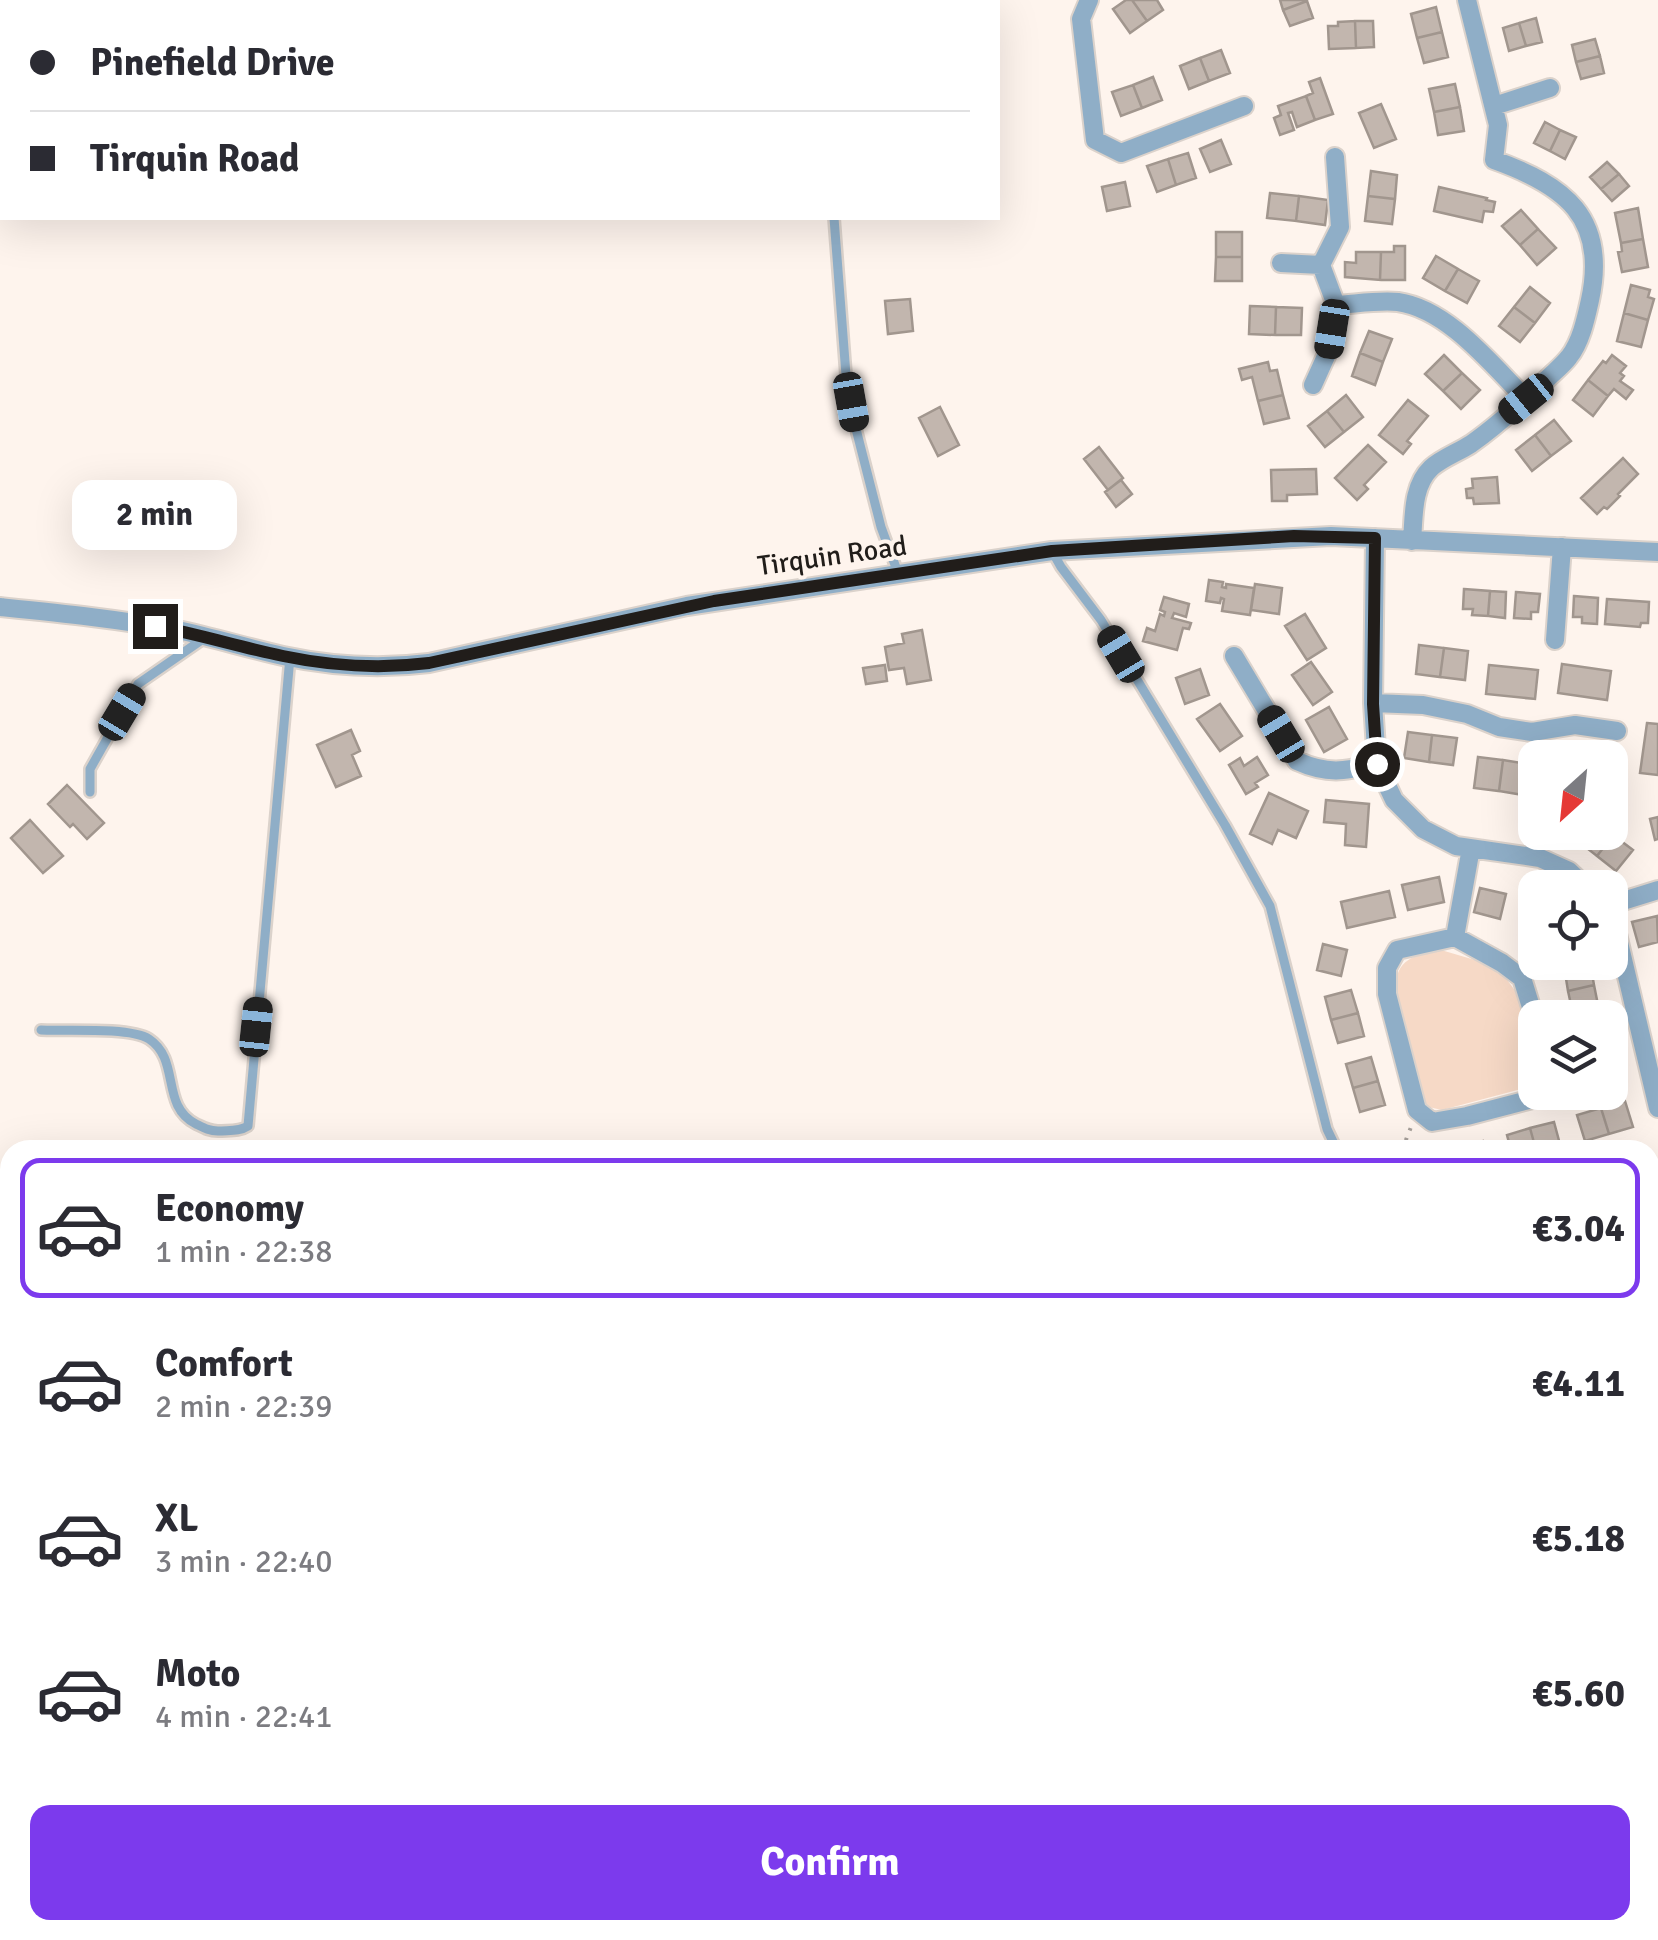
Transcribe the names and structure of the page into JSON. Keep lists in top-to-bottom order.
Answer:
{
  "streets": {
    "street": ["Tirquin Road"]
  },
  "north": "bottom left",
  "page": {
    "banner": ["Pinefield Drive", "Tirquin Road"],
    "bubble": "2 min",
    "list": [
      {
        "name": "Economy",
        "note": "1 min · 22:38",
        "value": "€3.04"
      },
      {
        "name": "Comfort",
        "note": "2 min · 22:39",
        "value": "€4.11"
      },
      {
        "name": "XL",
        "note": "3 min · 22:40",
        "value": "€5.18"
      },
      {
        "name": "Moto",
        "note": "4 min · 22:41",
        "value": "€5.60"
      }
    ],
    "buttons": "Confirm"
  }
}
